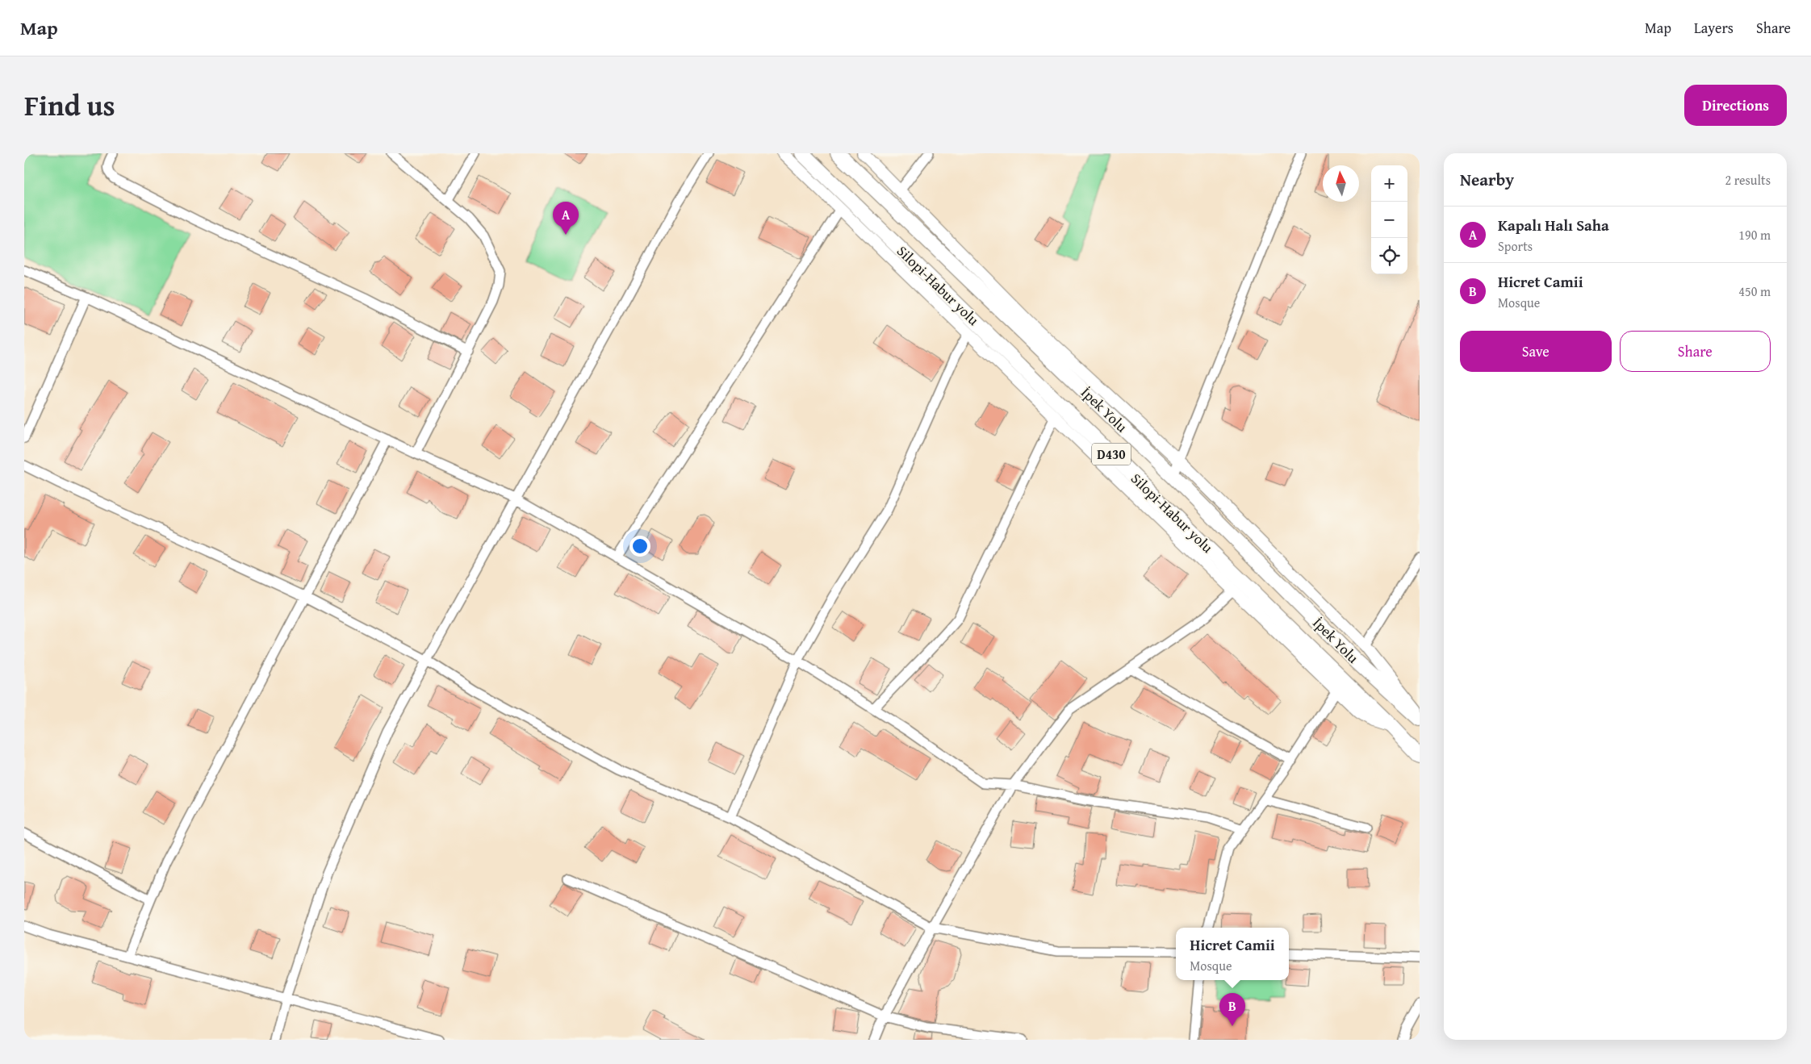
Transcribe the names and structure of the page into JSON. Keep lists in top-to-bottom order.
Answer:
{
  "streets": {
    "highway": ["Silopi-Habur yolu", "İpek Yolu", "D430"]
  },
  "north": "top",
  "page": {
    "header": "Map",
    "nav": ["Map", "Layers", "Share"],
    "title": "Find us",
    "buttons": [
      "Directions",
      ["Save", "Share"]
    ],
    "heading": ["Nearby", "2 results"],
    "map_buttons": ["+", "−"],
    "pins": ["A", "B"],
    "list": [
      {
        "mark": "A",
        "name": "Kapalı Halı Saha",
        "note": "Sports",
        "value": "190 m"
      },
      {
        "mark": "B",
        "name": "Hicret Camii",
        "note": "Mosque",
        "value": "450 m"
      }
    ],
    "popup": ["Hicret Camii", "Mosque"]
  }
}
